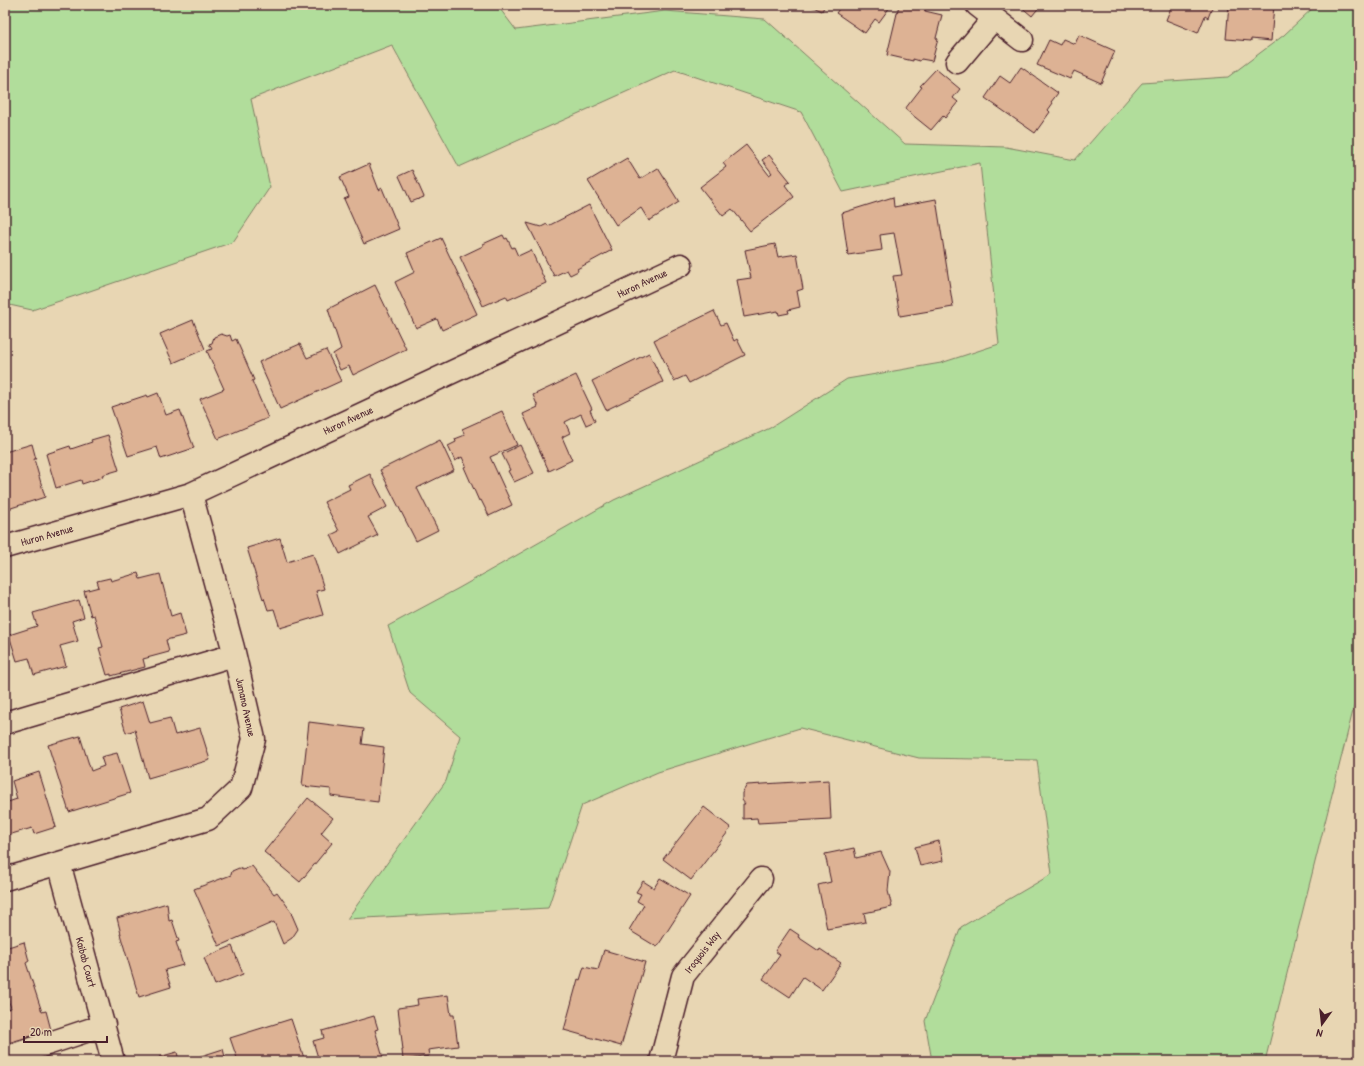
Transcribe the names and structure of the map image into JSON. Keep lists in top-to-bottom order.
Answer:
{
  "streets": {
    "street": [
      "Huron Avenue",
      "Jumano Avenue",
      "Iroquois Way",
      "Kaibab Court"
    ]
  },
  "crossings": [
    ["Huron Avenue", "Jumano Avenue"],
    ["Jumano Avenue", "Kaibab Court"]
  ],
  "scale_bar": "20 m",
  "north": "bottom"
}
